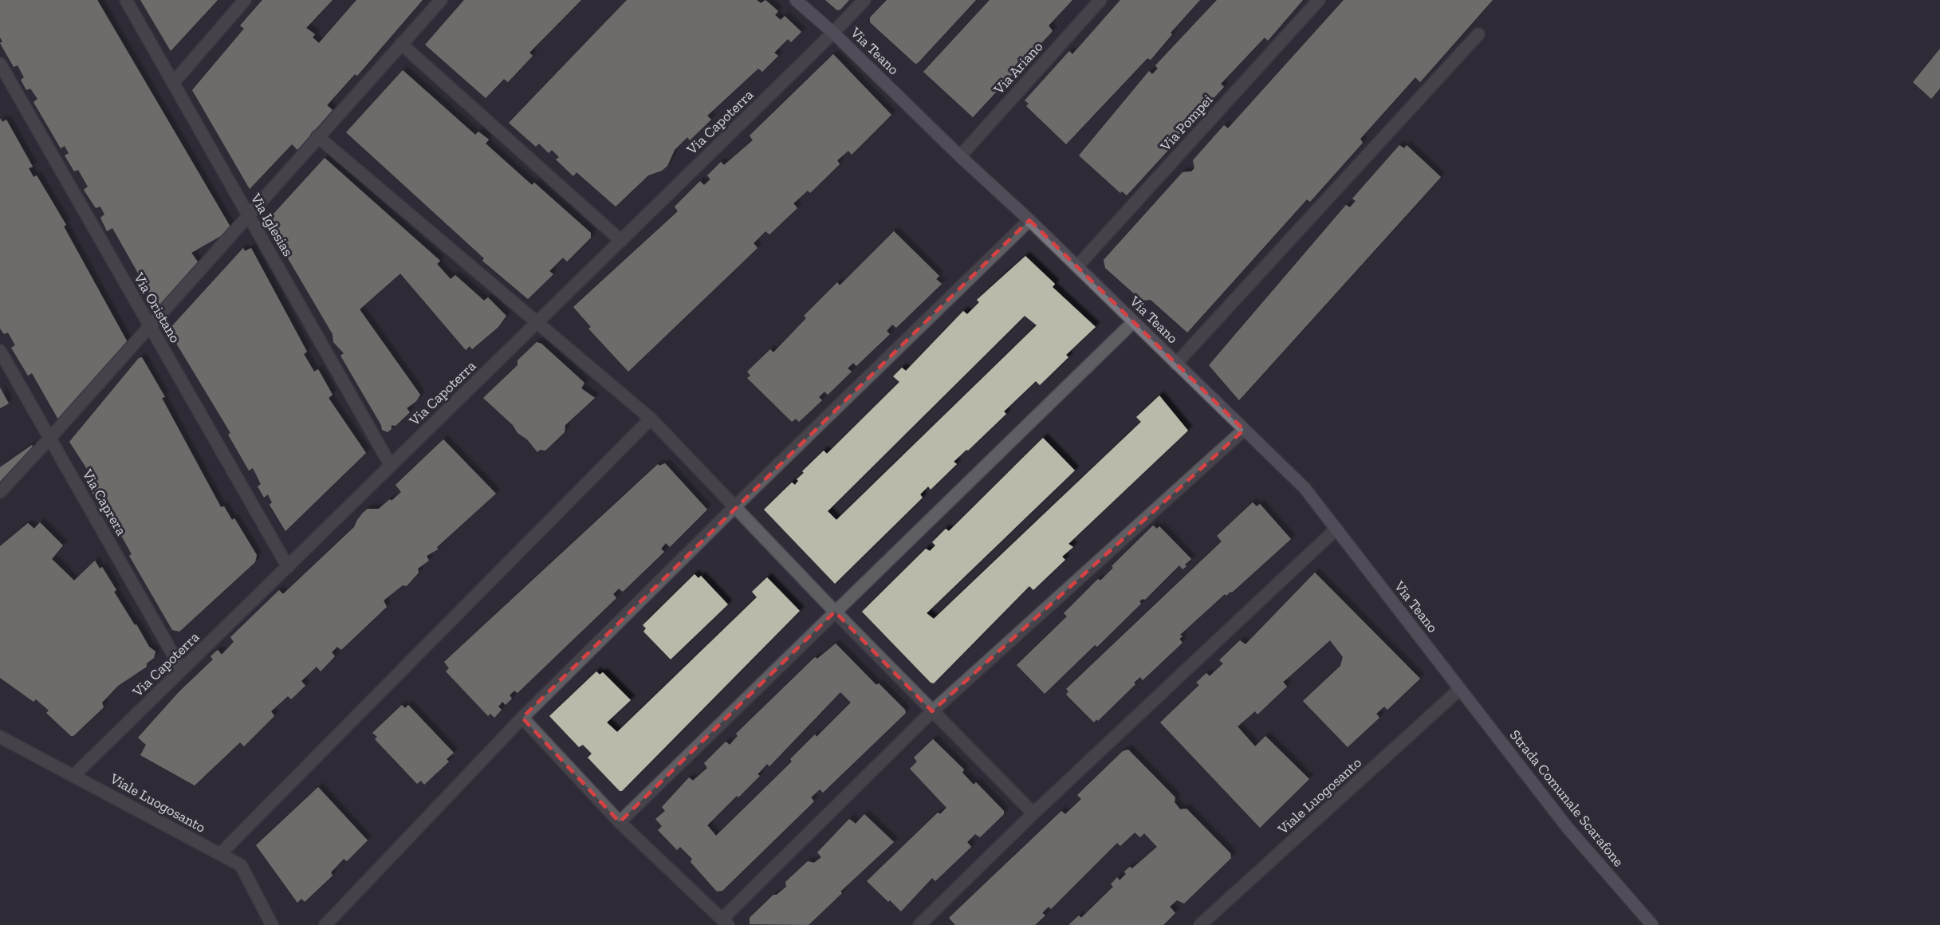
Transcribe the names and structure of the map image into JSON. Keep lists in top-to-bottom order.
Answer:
{
  "streets": {
    "street": [
      "Via Teano",
      "Via Ariano",
      "Via Capoterra",
      "Via Pompei",
      "Via Iglesias",
      "Via Oristano",
      "Via Caprera",
      "Viale Luogosanto",
      "Strada Comunale Scarafone"
    ]
  },
  "crossings": [
    ["Via Teano", "Via Ariano"],
    ["Via Teano", "Via Capoterra"],
    ["Via Teano", "Via Pompei"],
    ["Via Teano", "Viale Luogosanto"],
    ["Via Teano", "Strada Comunale Scarafone"],
    ["Via Capoterra", "Via Iglesias"],
    ["Via Capoterra", "Via Oristano"],
    ["Via Capoterra", "Via Caprera"],
    ["Via Capoterra", "Viale Luogosanto"],
    ["Viale Luogosanto", "Strada Comunale Scarafone"]
  ]
}
